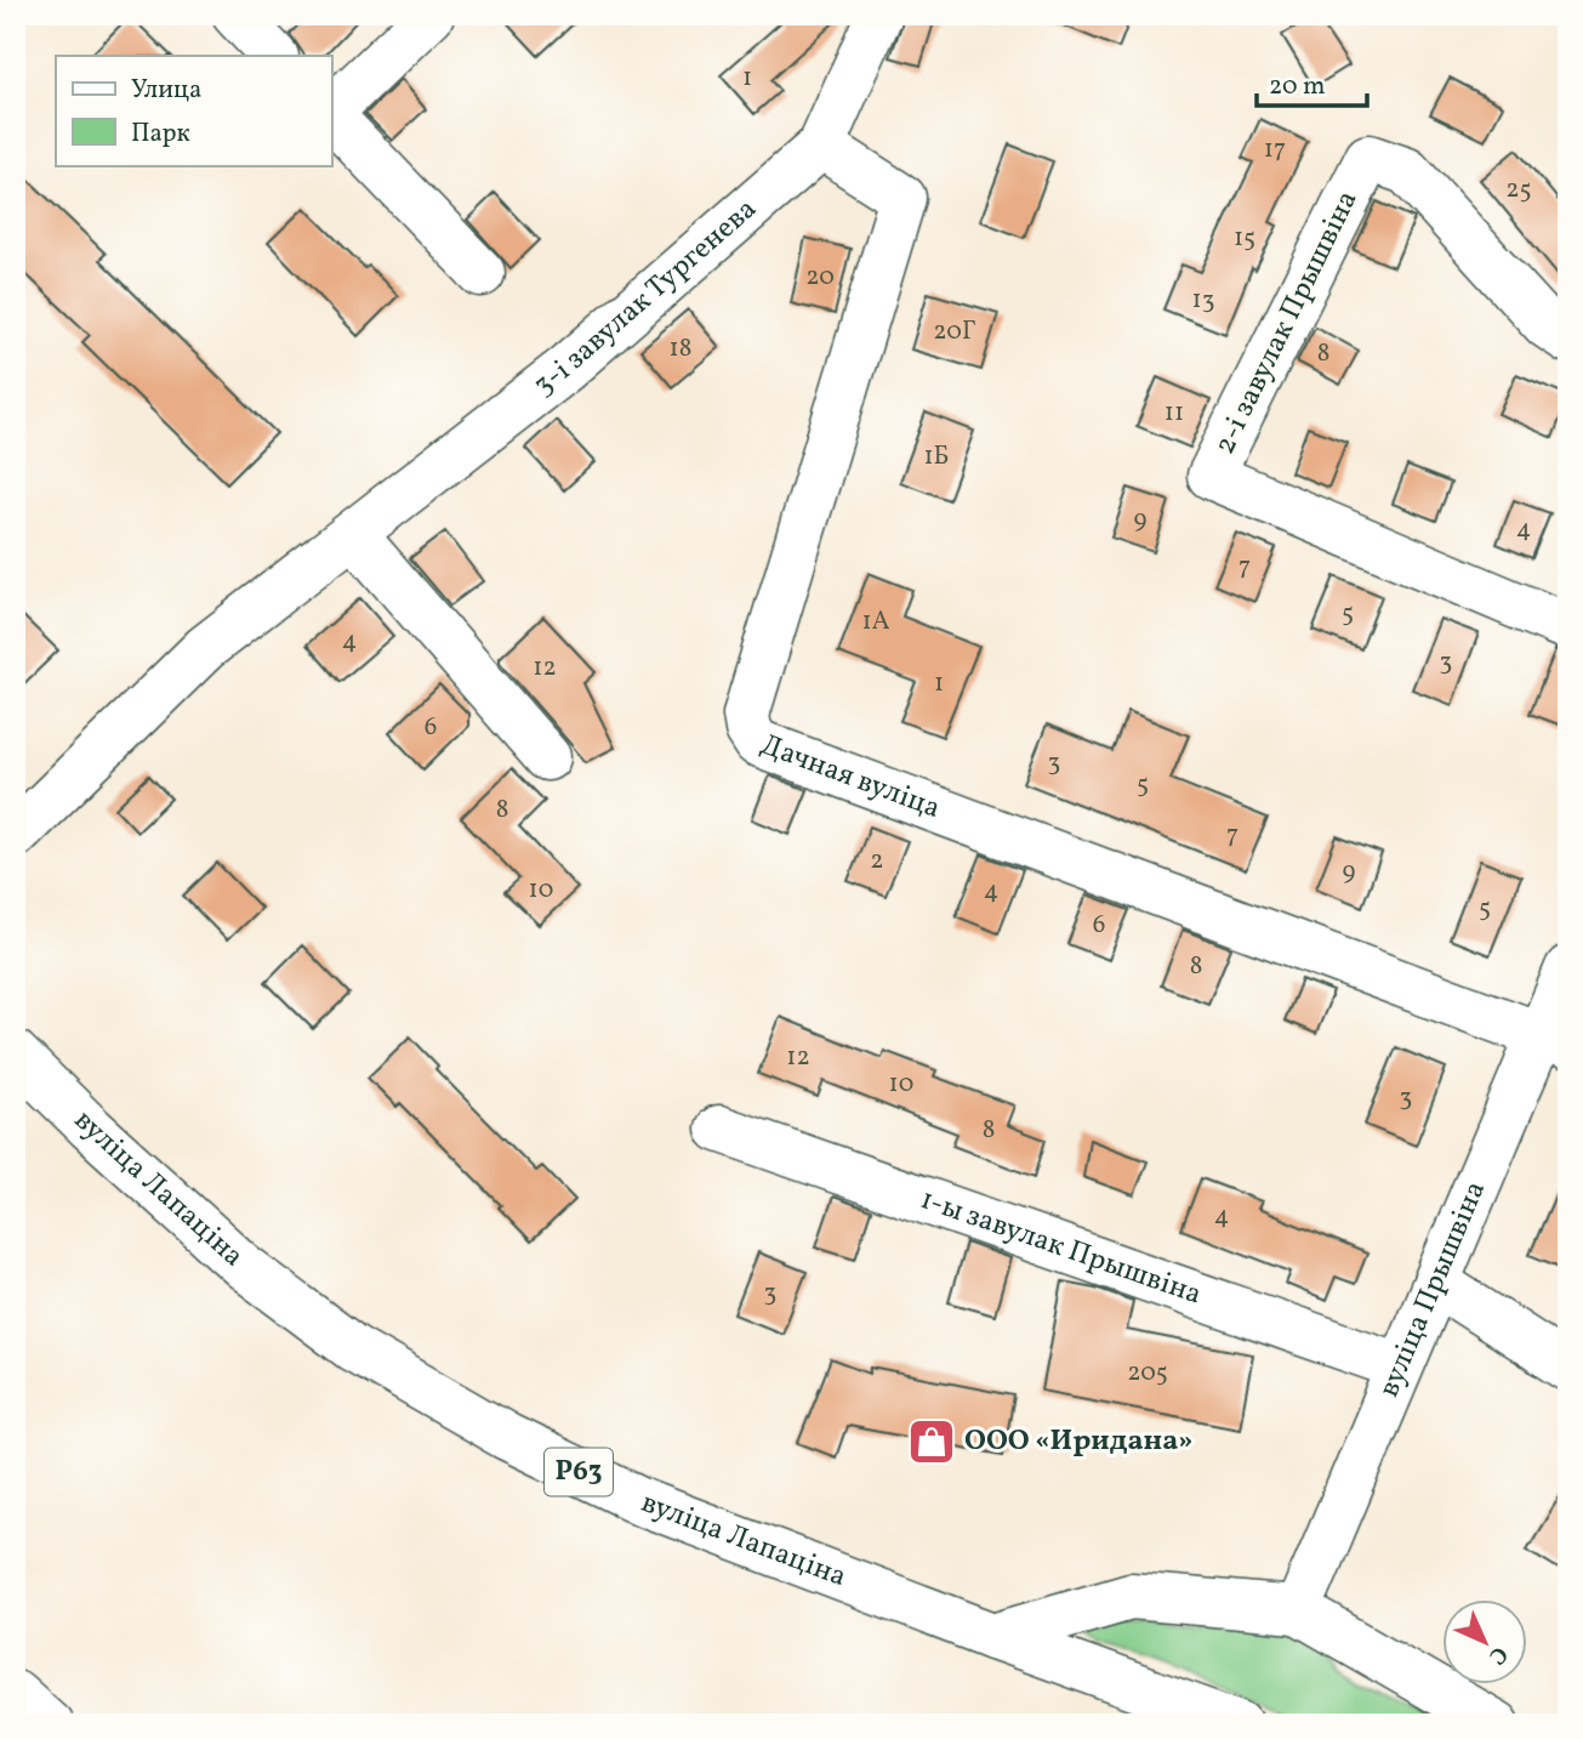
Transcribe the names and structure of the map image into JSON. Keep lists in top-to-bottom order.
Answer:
{
  "streets": {
    "street": [
      "3-і завулак Тургенева",
      "2-і завулак Прышвіна",
      "Дачная вуліца",
      "вуліца Лапаціна",
      "1-ы завулак Прышвіна",
      "вуліца Прышвіна",
      "Р63"
    ]
  },
  "crossings": [
    ["3-і завулак Тургенева", "Дачная вуліца"],
    ["Дачная вуліца", "вуліца Прышвіна"],
    ["1-ы завулак Прышвіна", "вуліца Прышвіна"]
  ],
  "places": {
    "shop": ["ООО «Иридана»"]
  },
  "house_numbers": [
    "1",
    "17",
    "25",
    "15",
    "20",
    "13",
    "20Г",
    "18",
    "8",
    "11",
    "1Б",
    "9",
    "4",
    "7",
    "5",
    "1А",
    "4",
    "3",
    "12",
    "1",
    "6",
    "3",
    "5",
    "8",
    "7",
    "2",
    "9",
    "10",
    "4",
    "5",
    "6",
    "8",
    "12",
    "10",
    "3",
    "8",
    "4",
    "3",
    "205"
  ],
  "legend": ["Улица", "Парк"],
  "scale_bar": "20 m",
  "north": "bottom right"
}
